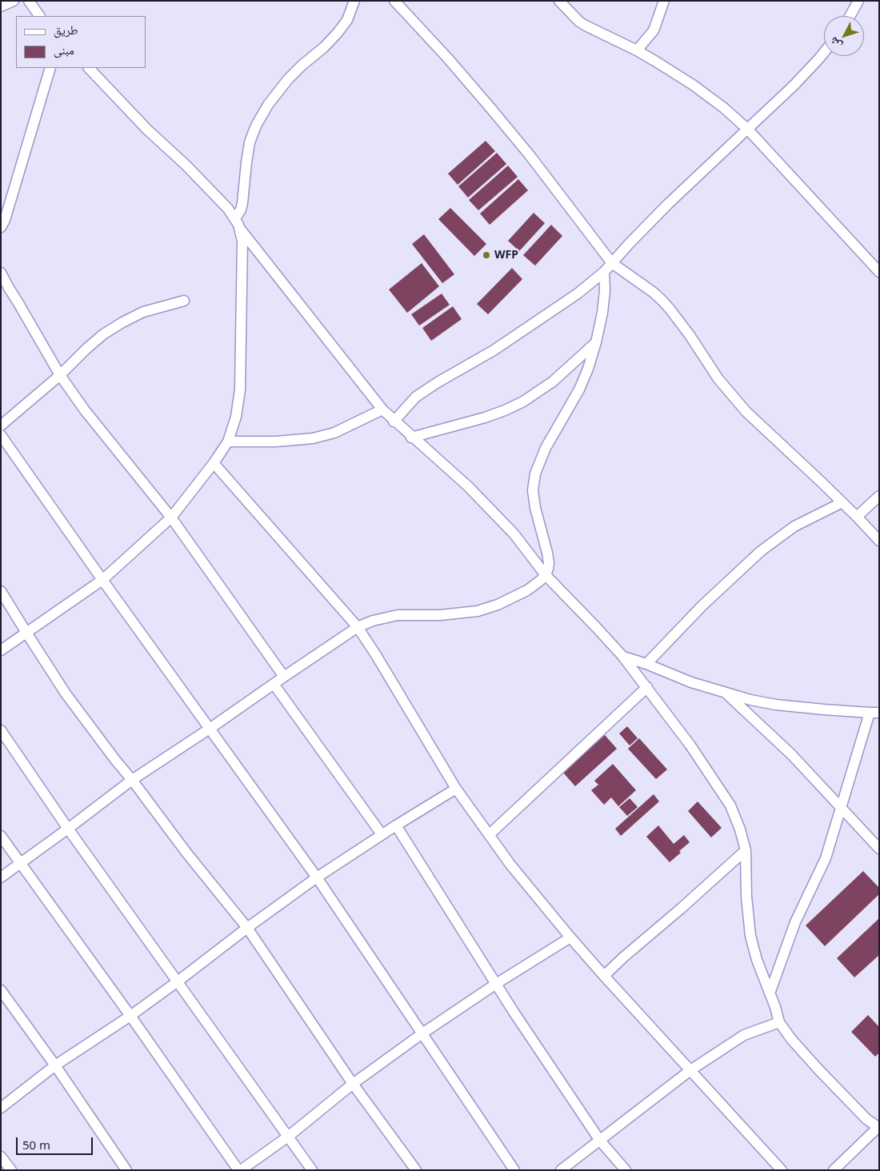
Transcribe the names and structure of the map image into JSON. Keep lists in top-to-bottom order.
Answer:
{
  "places": ["WFP"],
  "legend": ["طريق", "مبنى"],
  "scale_bar": "50 m",
  "north": "bottom left"
}
